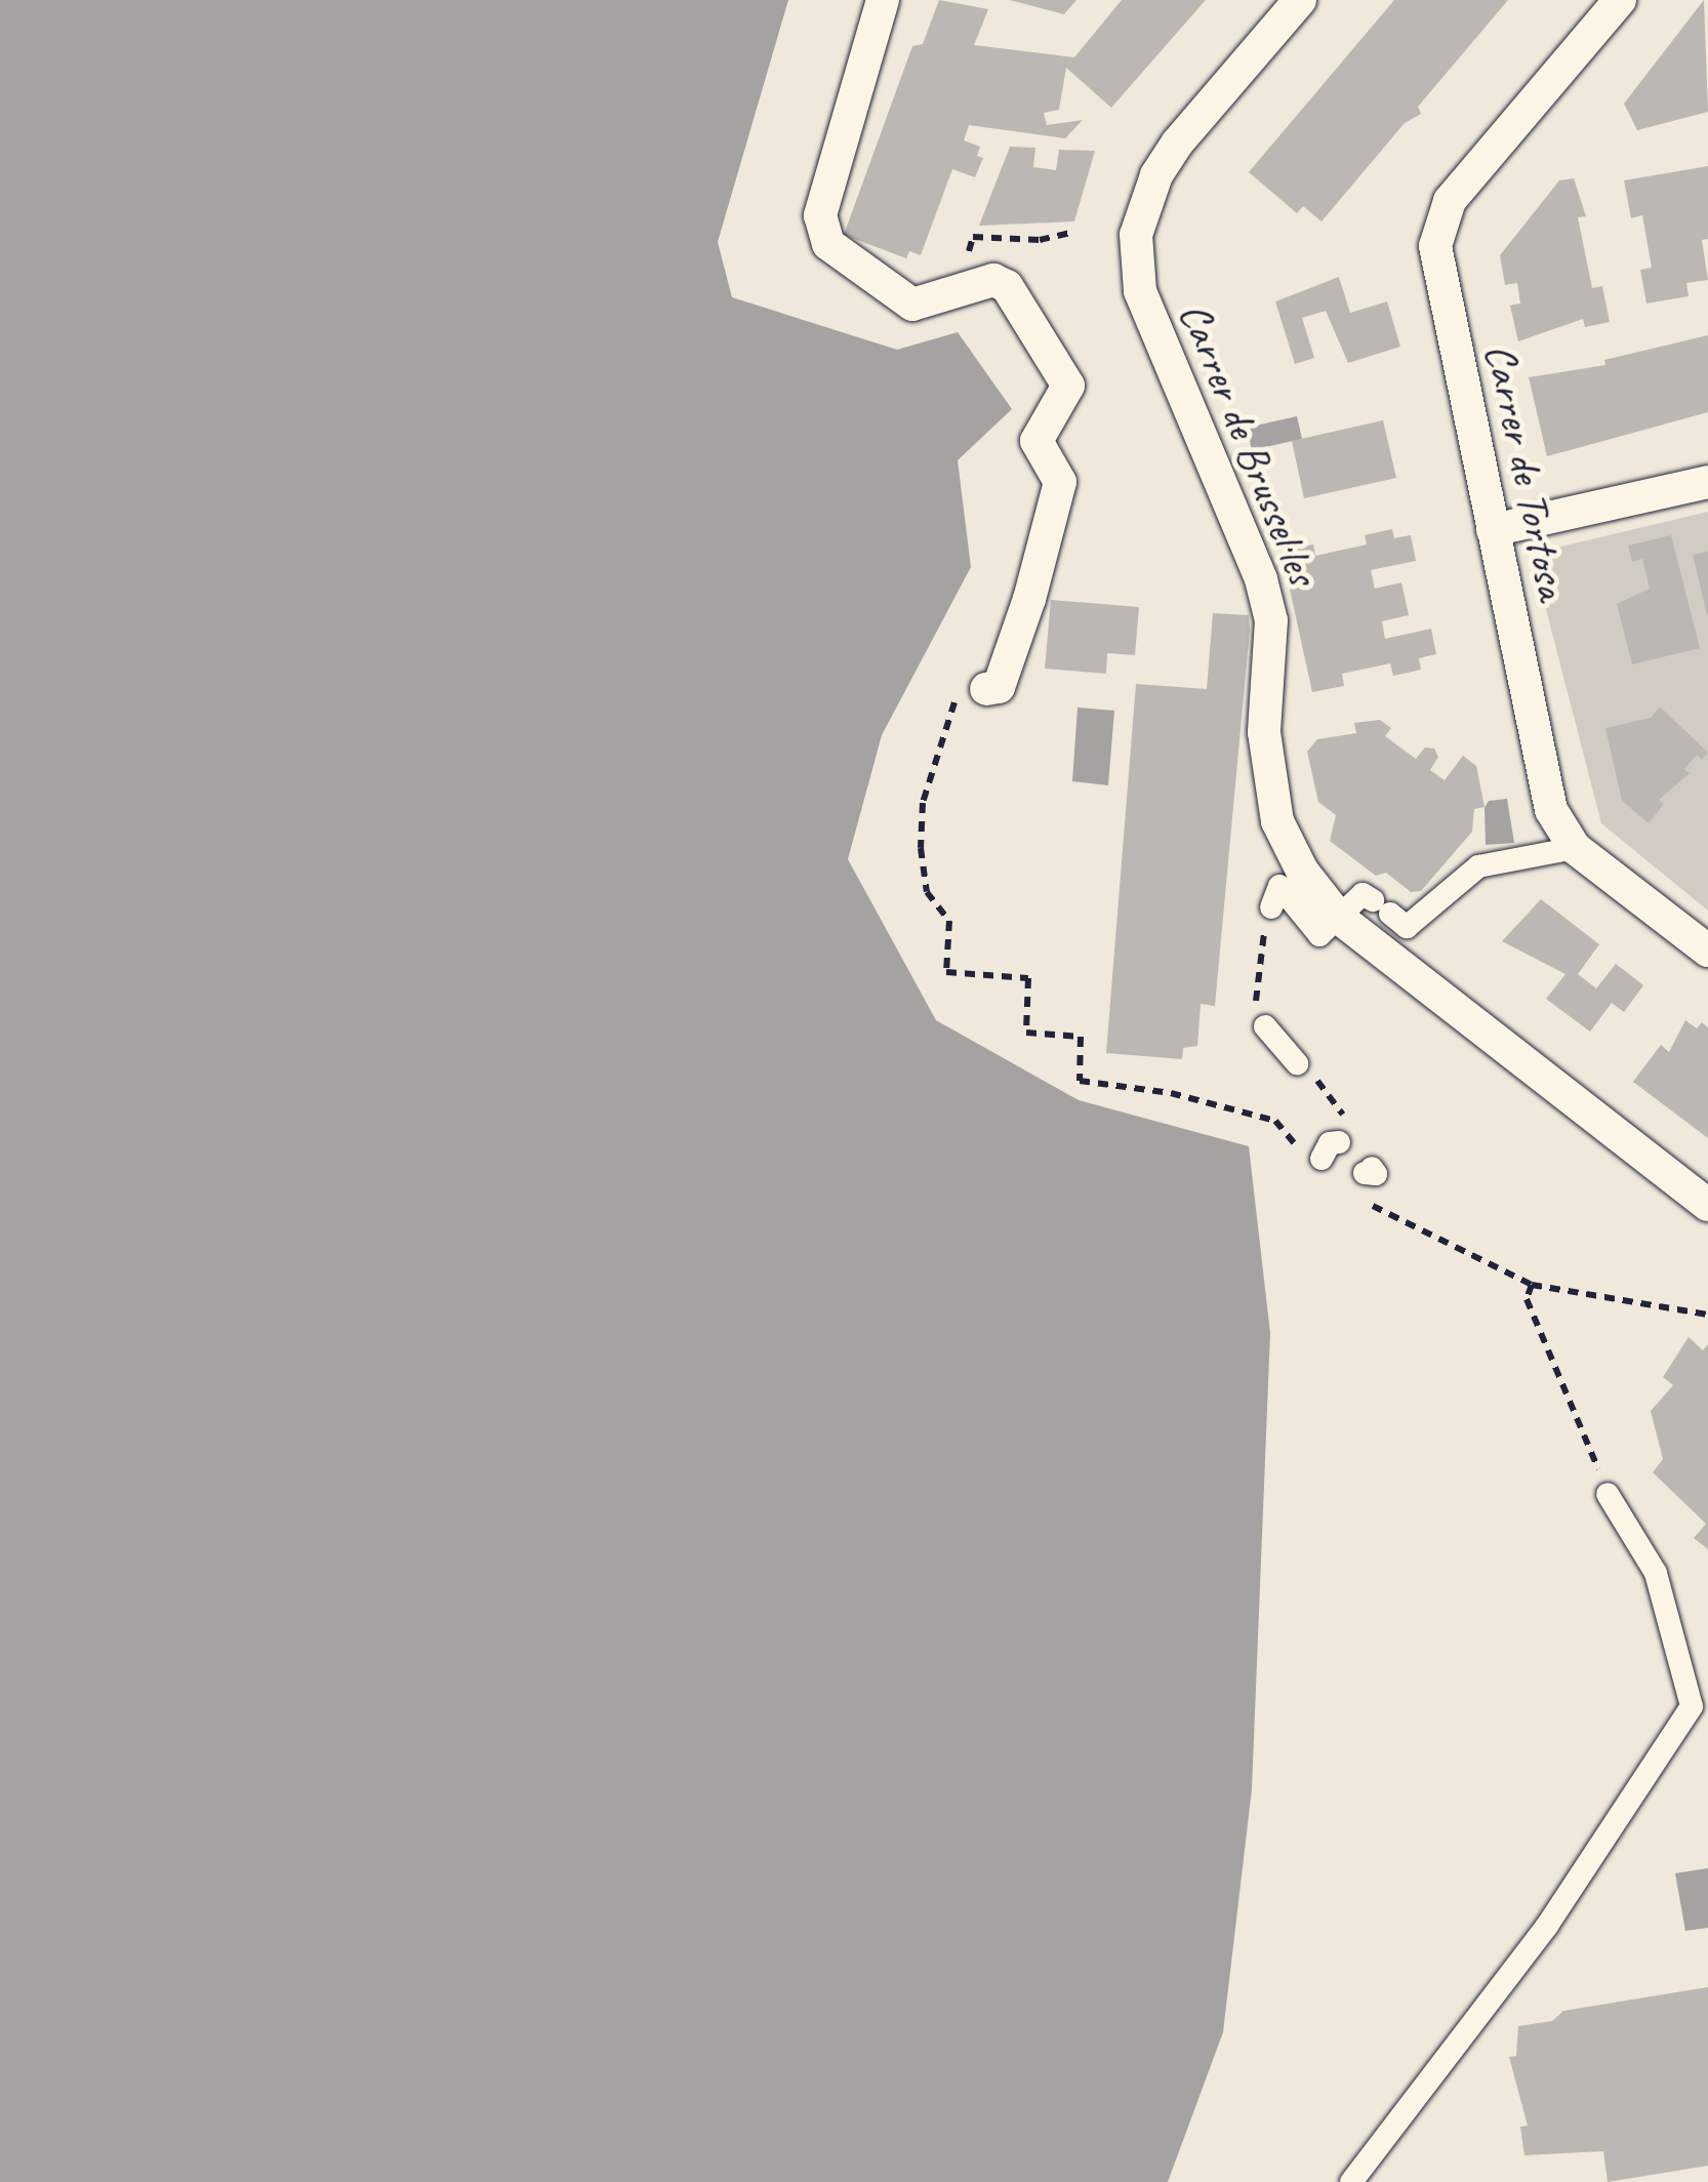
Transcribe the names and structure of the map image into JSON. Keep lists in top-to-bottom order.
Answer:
{
  "streets": {
    "street": ["Carrer de Brussel·les", "Carrer de Tortosa"]
  }
}
